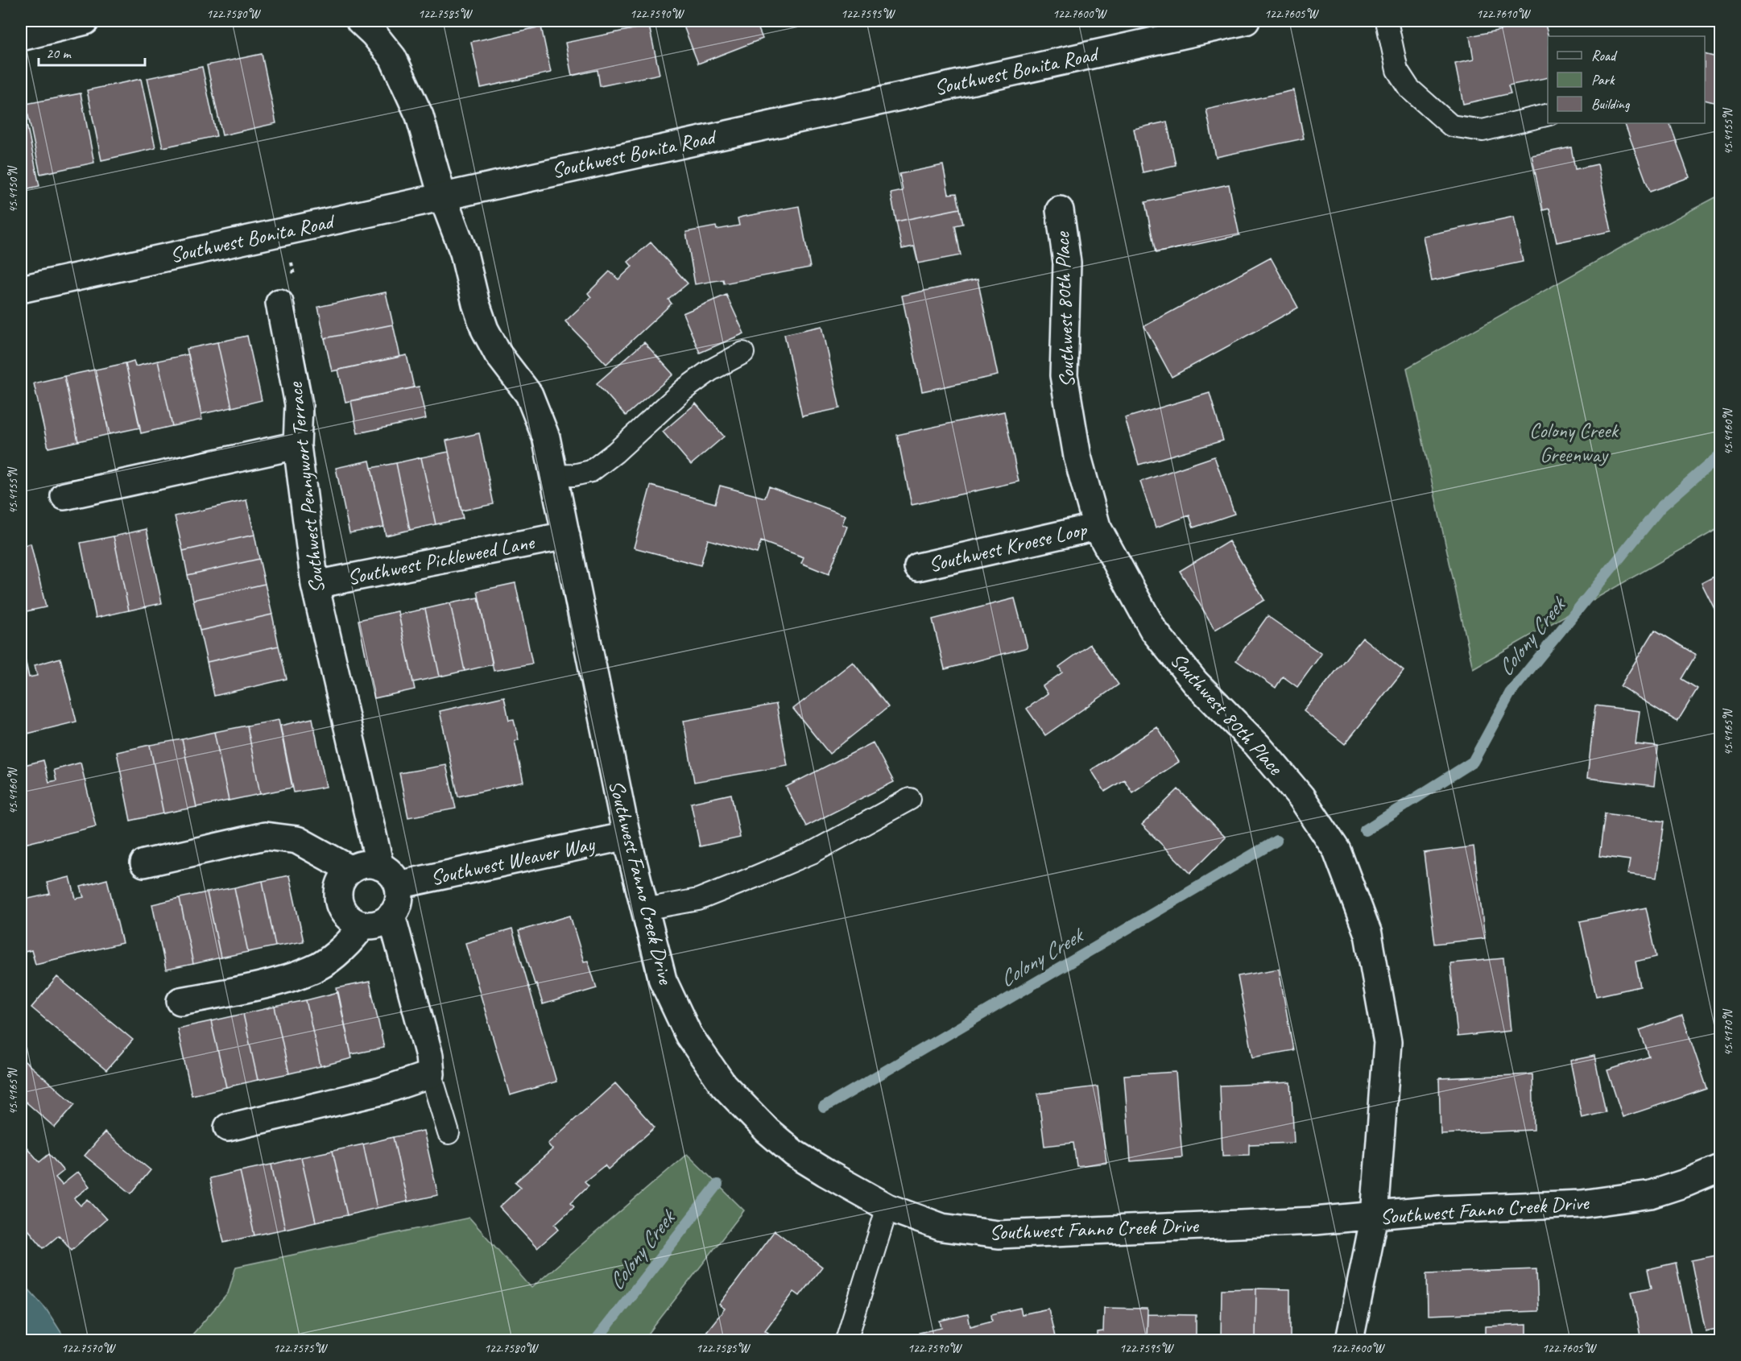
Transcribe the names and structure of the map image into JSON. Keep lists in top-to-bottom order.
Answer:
{
  "streets": {
    "street": [
      "Southwest Bonita Road",
      "Southwest 80th Place",
      "Southwest Pennywort Terrace",
      "Southwest Kroese Loop",
      "Southwest Pickleweed Lane",
      "Southwest Weaver Way",
      "Southwest Fanno Creek Drive"
    ]
  },
  "crossings": [
    ["Southwest Bonita Road", "Southwest Fanno Creek Drive"],
    ["Southwest 80th Place", "Southwest Kroese Loop"],
    ["Southwest 80th Place", "Southwest Fanno Creek Drive"],
    ["Southwest Pennywort Terrace", "Southwest Pickleweed Lane"],
    ["Southwest Pennywort Terrace", "Southwest Weaver Way"],
    ["Southwest Pickleweed Lane", "Southwest Fanno Creek Drive"],
    ["Southwest Weaver Way", "Southwest Fanno Creek Drive"]
  ],
  "water": ["Colony Creek"],
  "parks": ["Colony Creek Greenway"],
  "legend": ["Road", "Park", "Building"],
  "scale_bar": "20 m",
  "coordinates": [
    "122.7580°W",
    "122.7585°W",
    "122.7590°W",
    "122.7595°W",
    "122.7600°W",
    "122.7605°W",
    "122.7610°W",
    "45.4155°N",
    "45.4150°N",
    "45.4160°N",
    "45.4165°N",
    "45.4170°N",
    "122.7570°W",
    "122.7575°W"
  ]
}
